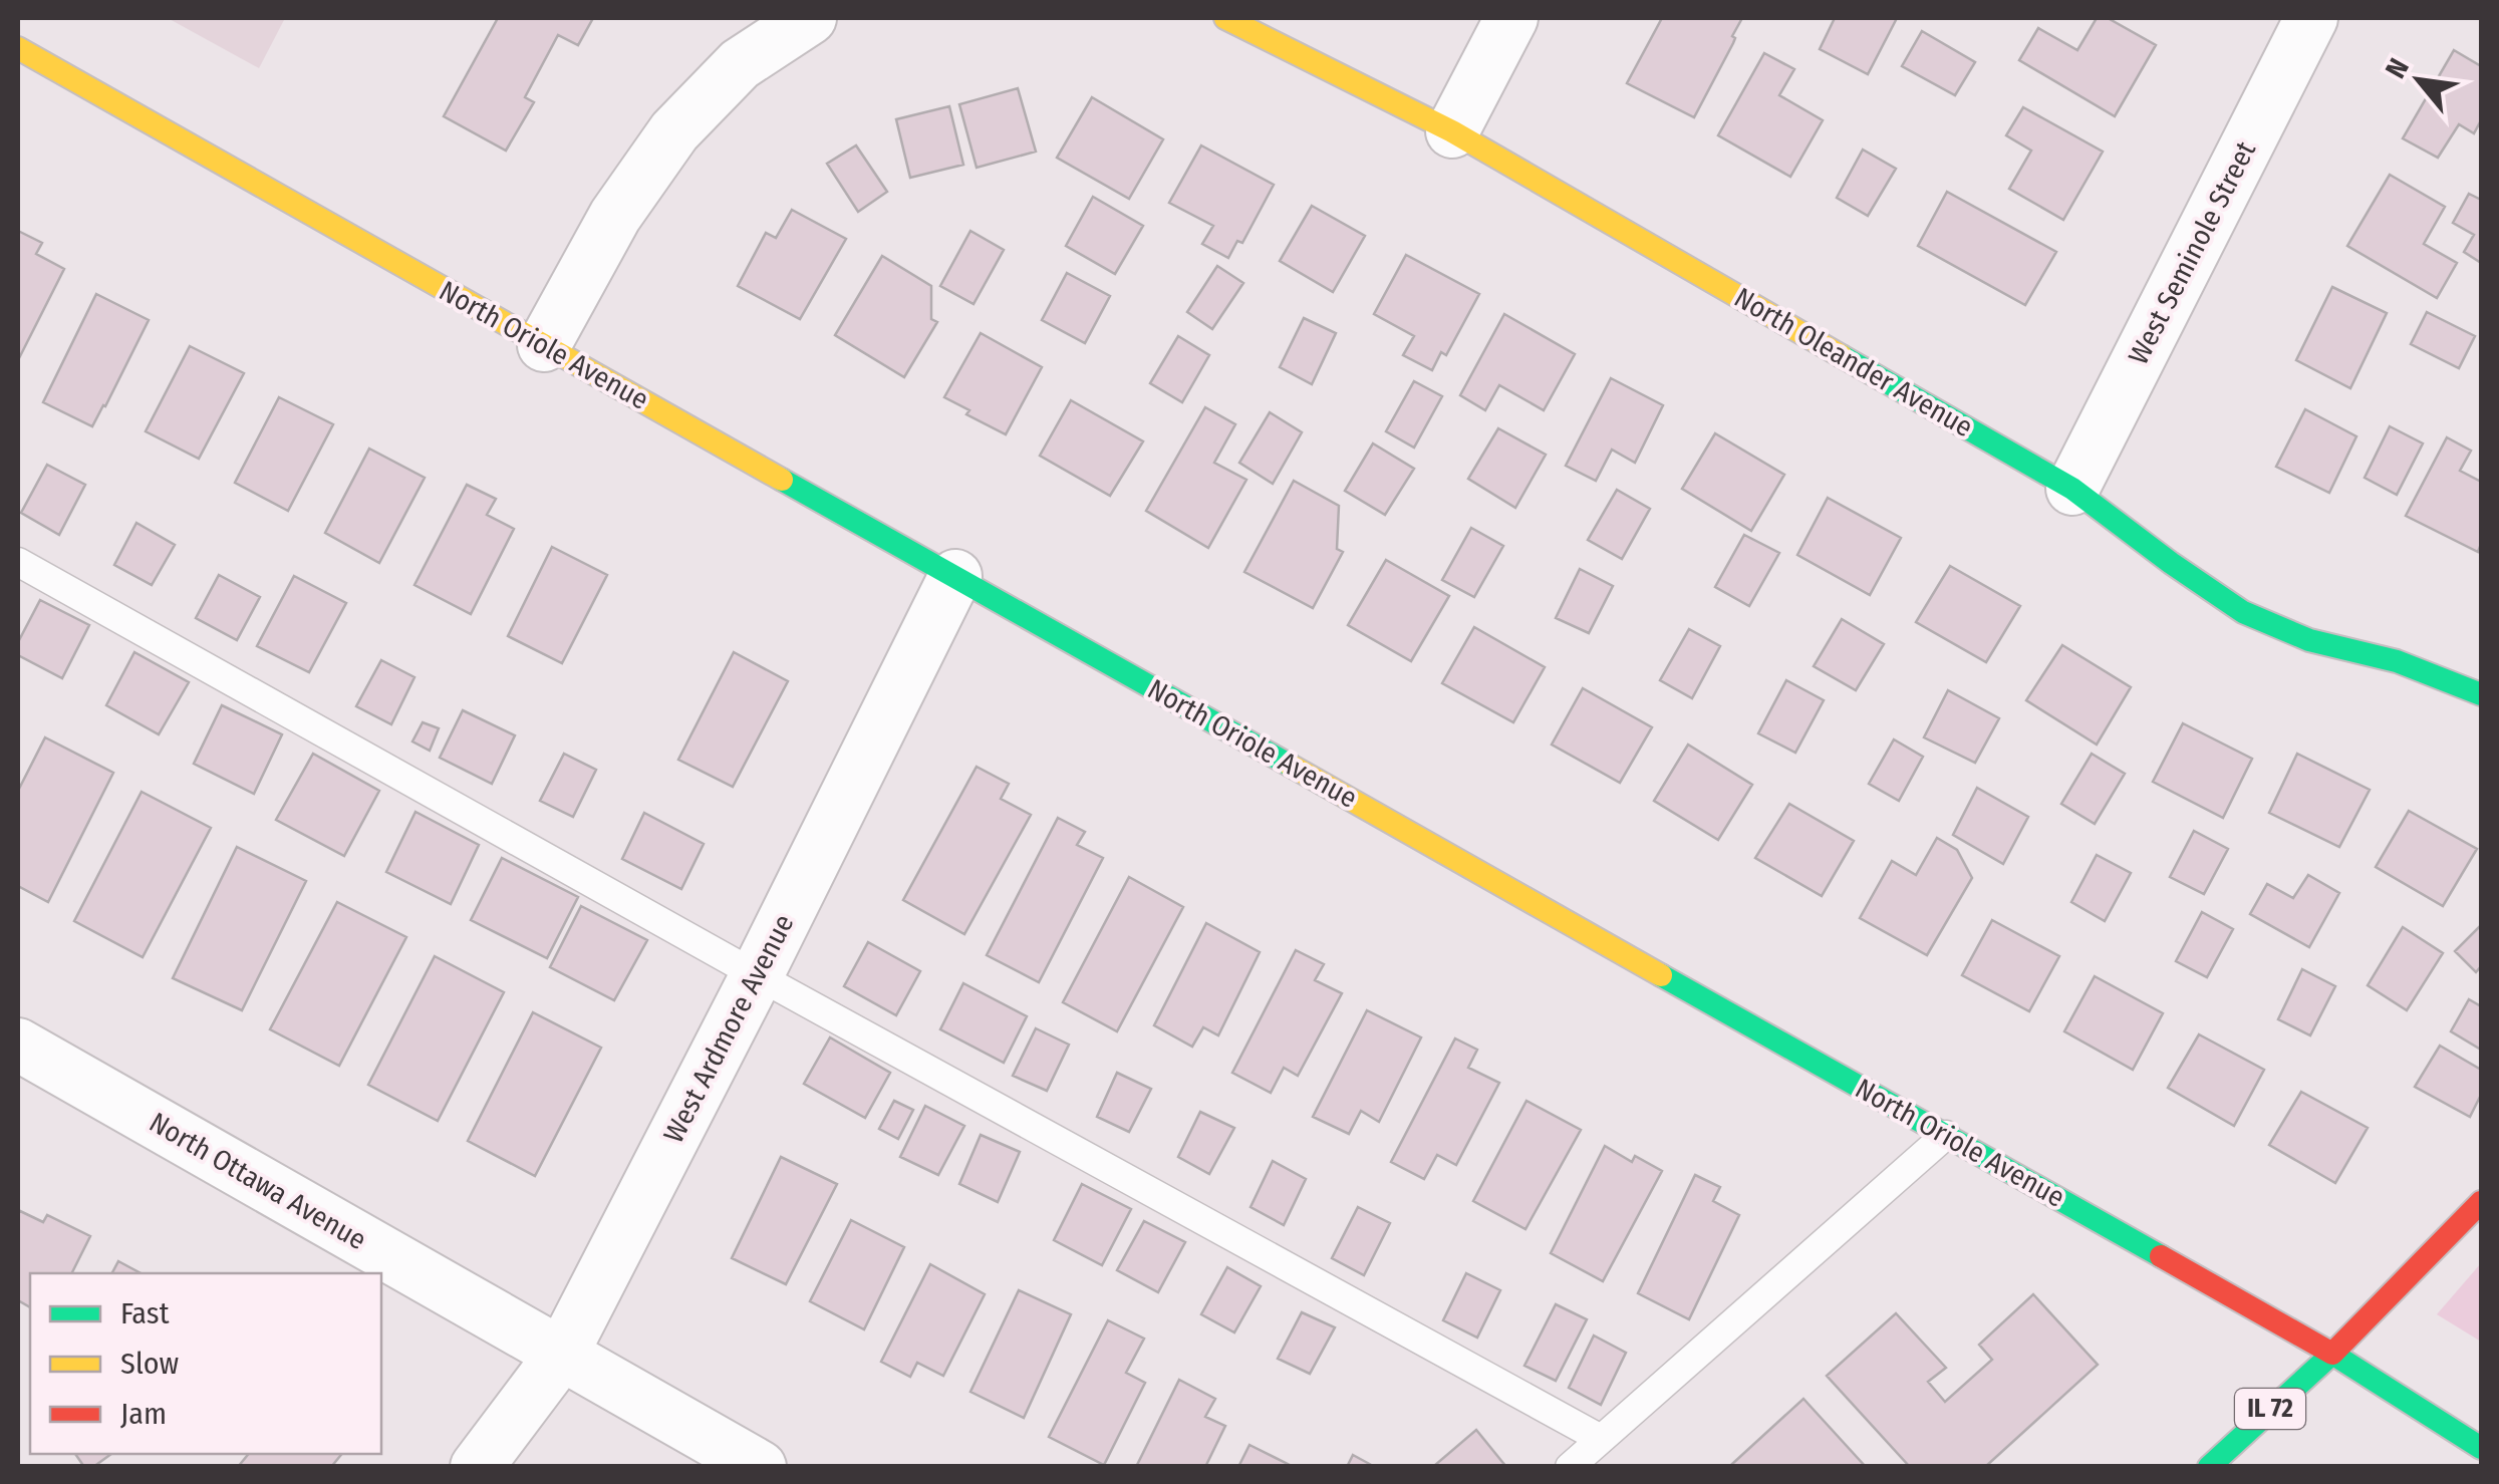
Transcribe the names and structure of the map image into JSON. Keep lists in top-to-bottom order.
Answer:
{
  "streets": {
    "street": [
      "West Seminole Street",
      "North Oriole Avenue",
      "North Oleander Avenue",
      "West Ardmore Avenue",
      "North Ottawa Avenue",
      "IL 72"
    ]
  },
  "crossings": [
    ["West Seminole Street", "North Oleander Avenue"],
    ["North Oriole Avenue", "West Ardmore Avenue"],
    ["North Oriole Avenue", "IL 72"],
    ["West Ardmore Avenue", "North Ottawa Avenue"]
  ],
  "legend": ["Fast", "Slow", "Jam"],
  "north": "top left"
}
